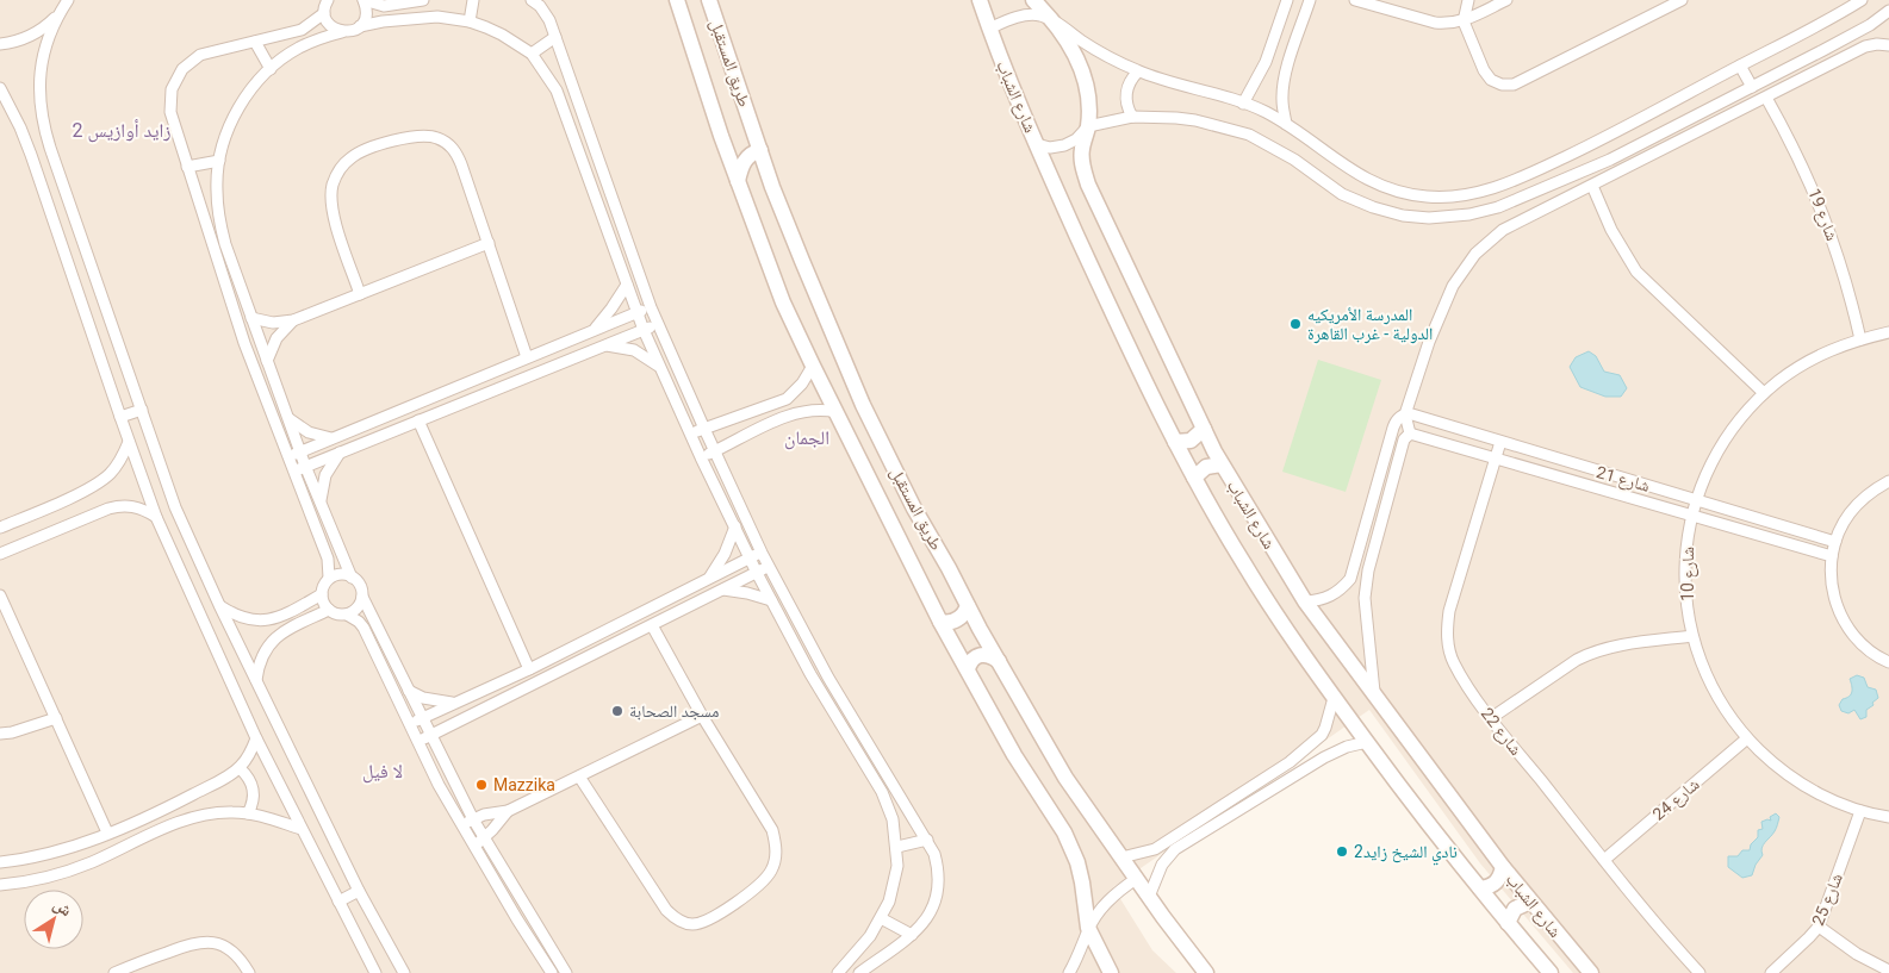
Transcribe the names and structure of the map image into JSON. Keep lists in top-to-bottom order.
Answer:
{
  "streets": {
    "street": [
      "طريق المستقبل",
      "شارع الشباب",
      "شارع 19",
      "شارع 21",
      "شارع 10",
      "شارع 22",
      "شارع 24",
      "شارع 25"
    ]
  },
  "crossings": [
    ["شارع 19", "شارع 10"],
    ["شارع 21", "شارع 10"],
    ["شارع 21", "شارع 22"],
    ["شارع 10", "شارع 24"],
    ["شارع 10", "شارع 25"],
    ["شارع 22", "شارع 24"]
  ],
  "districts": ["زايد أوازيس 2", "الجمان", "لا فيل"],
  "places": [
    "المدرسة الأمريكيه الدولية - غرب القاهرة",
    "مسجد الصحابة",
    "Mazzika",
    "نادي الشيخ زايد2"
  ],
  "north": "top right"
}
